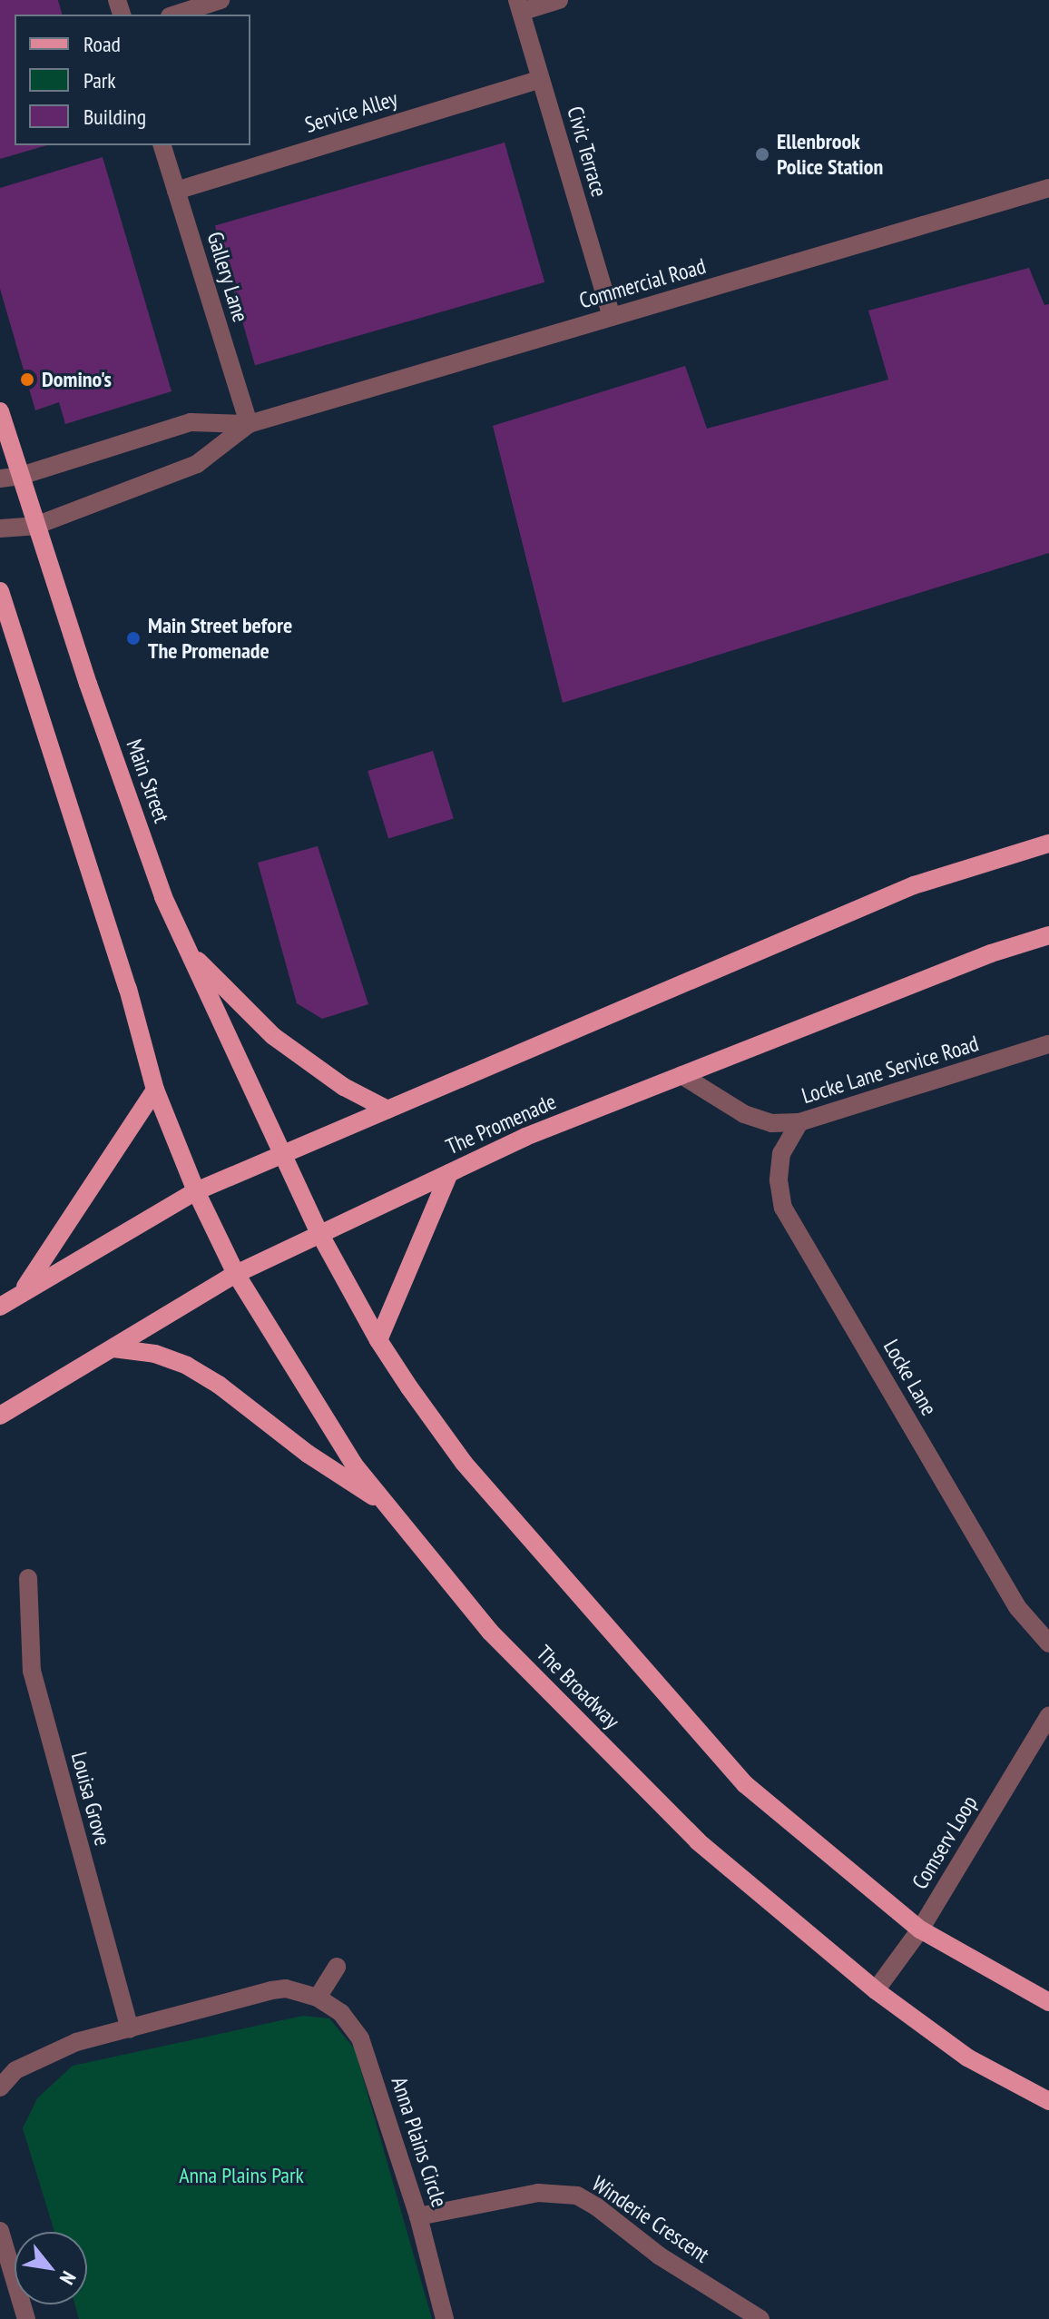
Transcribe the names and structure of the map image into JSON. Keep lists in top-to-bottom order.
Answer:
{
  "streets": {
    "main road": ["Main Street", "The Promenade", "The Broadway"],
    "street": [
      "Service Alley",
      "Civic Terrace",
      "Gallery Lane",
      "Commercial Road",
      "Locke Lane Service Road",
      "Locke Lane",
      "Louisa Grove",
      "Comserv Loop",
      "Anna Plains Circle",
      "Winderie Crescent"
    ]
  },
  "crossings": [
    ["Service Alley", "Civic Terrace"],
    ["Service Alley", "Gallery Lane"],
    ["Civic Terrace", "Commercial Road"],
    ["Gallery Lane", "Commercial Road"],
    ["Commercial Road", "Main Street"],
    ["Locke Lane Service Road", "The Promenade"],
    ["Locke Lane Service Road", "Locke Lane"],
    ["The Promenade", "The Broadway"],
    ["The Broadway", "Comserv Loop"],
    ["Louisa Grove", "Anna Plains Circle"],
    ["Anna Plains Circle", "Winderie Crescent"]
  ],
  "parks": ["Anna Plains Park"],
  "places": ["Ellenbrook Police Station", "Domino's", "Main Street before The Promenade"],
  "legend": ["Road", "Park", "Building"],
  "north": "bottom right"
}
